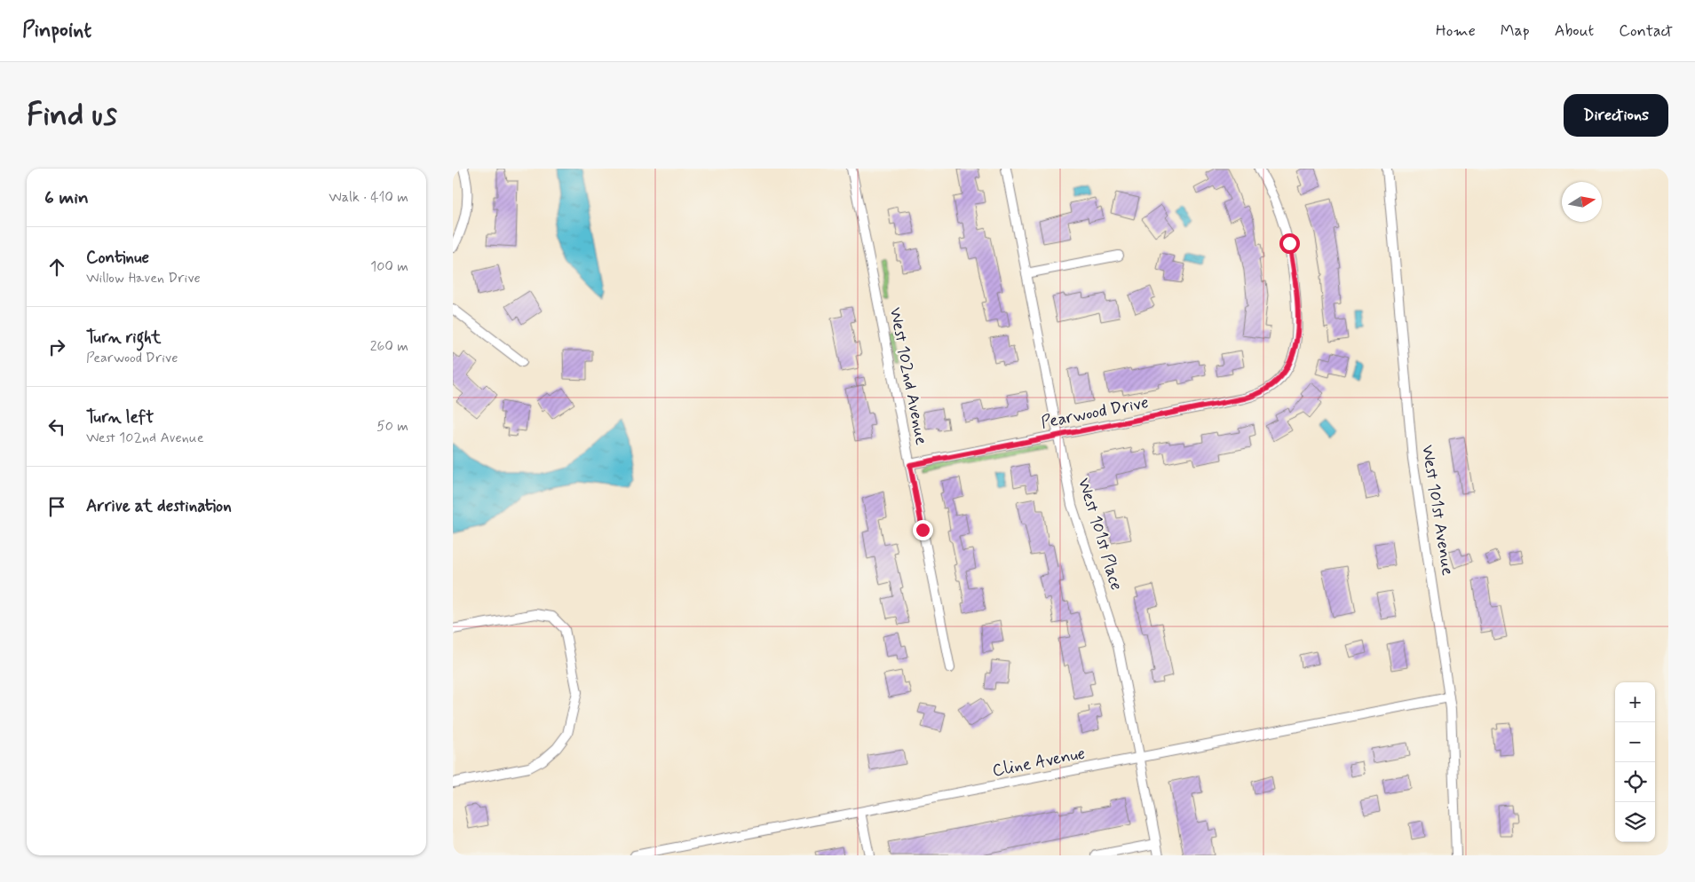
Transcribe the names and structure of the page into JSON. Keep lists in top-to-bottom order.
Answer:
{
  "streets": {
    "street": [
      "West 102nd Avenue",
      "Pearwood Drive",
      "West 101st Avenue",
      "West 101st Place",
      "Cline Avenue"
    ]
  },
  "crossings": [
    ["West 102nd Avenue", "Pearwood Drive"],
    ["Pearwood Drive", "West 101st Place"],
    ["West 101st Avenue", "Cline Avenue"],
    ["West 101st Place", "Cline Avenue"]
  ],
  "north": "right",
  "page": {
    "header": "Pinpoint",
    "nav": [
      "Home",
      "Map",
      "About",
      "Contact"
    ],
    "buttons": "Directions",
    "title": "Find us",
    "heading": ["6 min", "Walk · 410 m"],
    "list": [
      ["Continue", "Willow Haven Drive", "100 m"],
      ["Turn right", "Pearwood Drive", "260 m"],
      ["Turn left", "West 102nd Avenue", "50 m"],
      "Arrive at destination"
    ],
    "map_buttons": ["+", "−"]
  }
}
